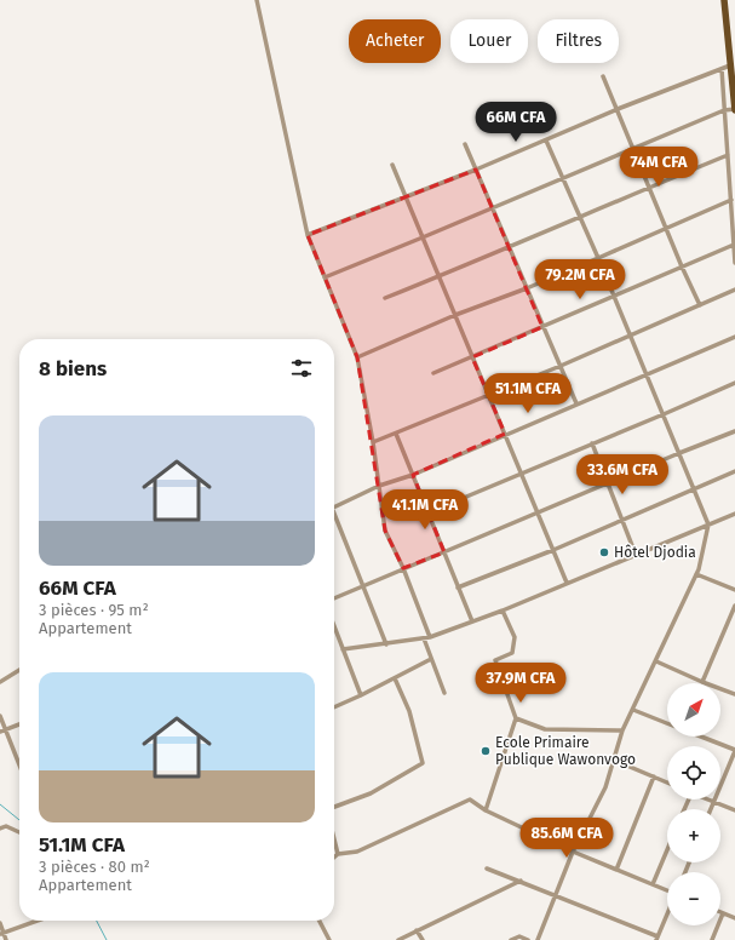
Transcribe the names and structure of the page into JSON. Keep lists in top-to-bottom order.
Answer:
{
  "places": ["Hôtel Djodia", "Ecole Primaire Publique Wawonvogo"],
  "north": "top right",
  "page": {
    "chip": ["Acheter", "Louer", "Filtres"],
    "price": [
      "66M CFA",
      "74M CFA",
      "79.2M CFA",
      "51.1M CFA",
      "33.6M CFA",
      "41.1M CFA",
      "37.9M CFA",
      "85.6M CFA"
    ],
    "heading": "8 biens",
    "list": [
      {
        "name": "66M CFA",
        "note": "3 pièces · 95 m² · Appartement"
      },
      {
        "name": "51.1M CFA",
        "note": "3 pièces · 80 m² · Appartement"
      }
    ],
    "map_buttons": ["+", "−"]
  }
}
